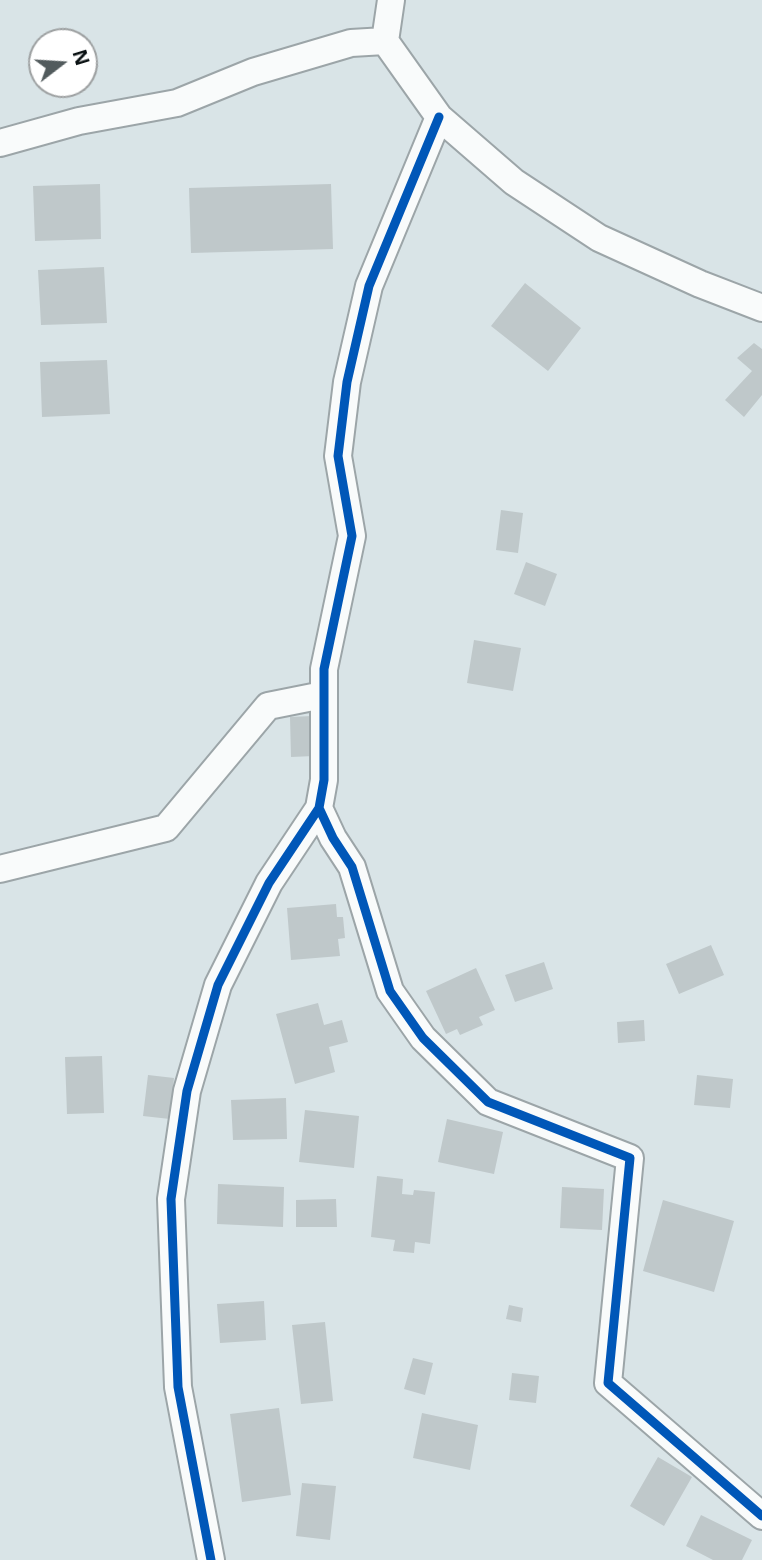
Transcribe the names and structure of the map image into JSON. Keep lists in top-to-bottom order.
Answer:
{
  "north": "right"
}
